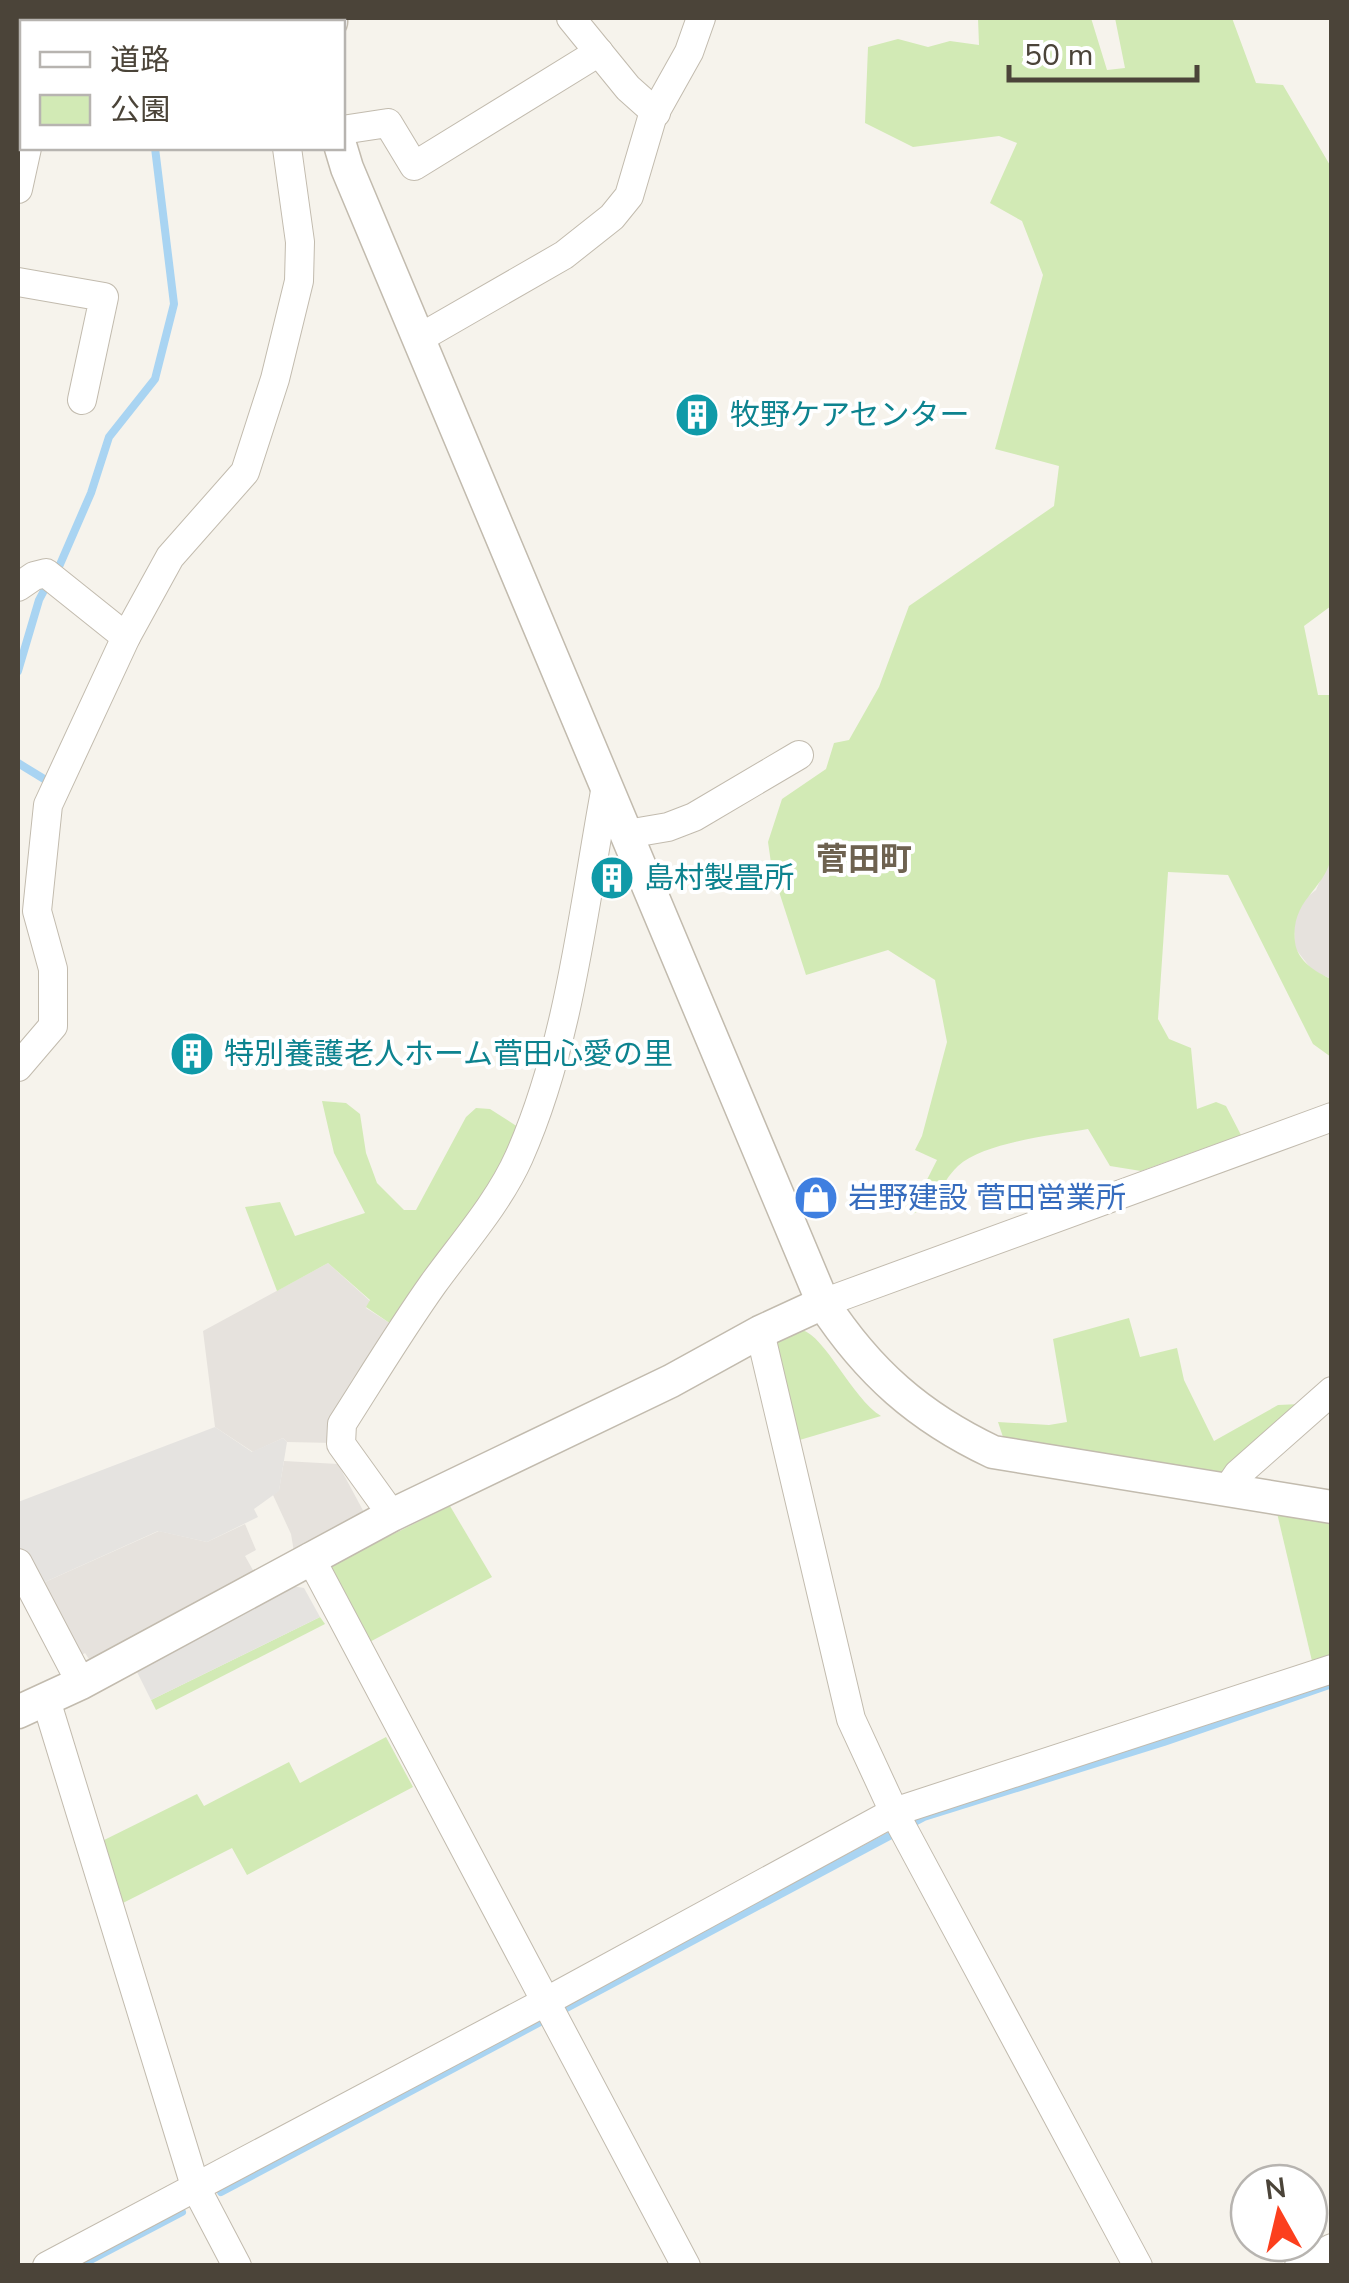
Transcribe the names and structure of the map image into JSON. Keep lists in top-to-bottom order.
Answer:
{
  "districts": ["菅田町"],
  "places": {
    "building": ["牧野ケアセンター", "島村製畳所", "特別養護老人ホーム菅田心愛の里"],
    "shop": ["岩野建設 菅田営業所"]
  },
  "legend": ["道路", "公園"],
  "scale_bar": "50 m",
  "north": "top"
}
